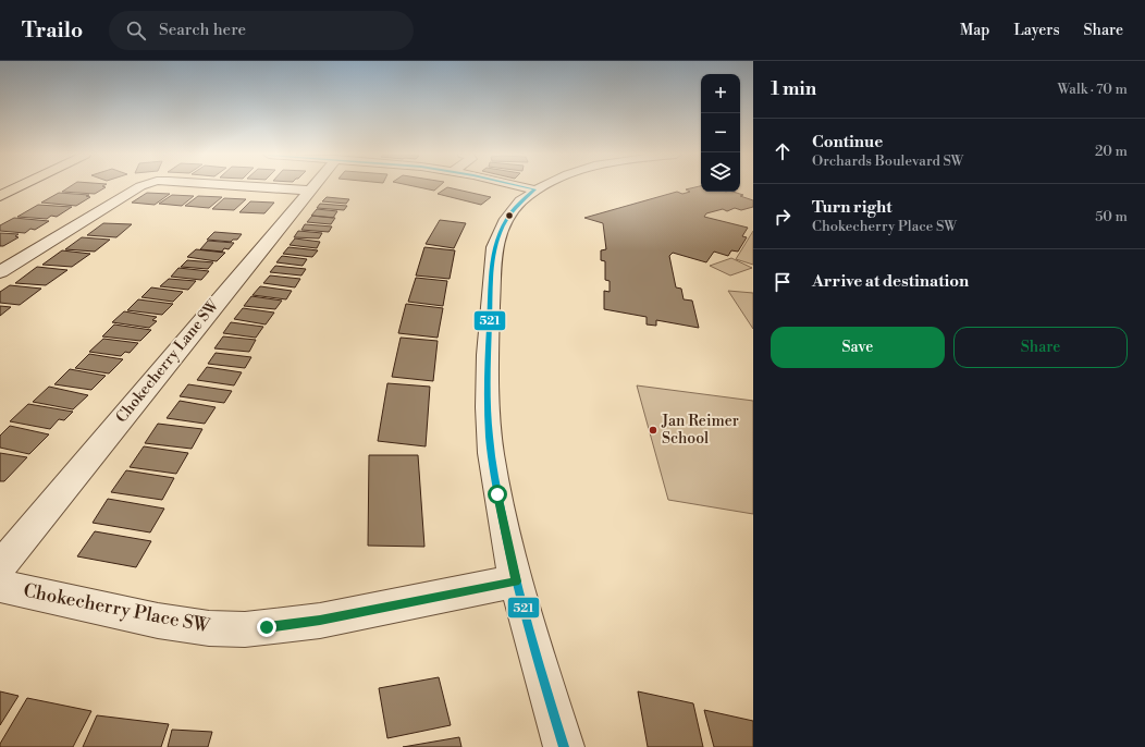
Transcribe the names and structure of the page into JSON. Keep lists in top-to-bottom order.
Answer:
{
  "streets": {
    "street": ["Chokecherry Lane SW", "Chokecherry Place SW"]
  },
  "places": ["Jan Reimer School"],
  "lines": ["transit line 521"],
  "page": {
    "header": "Trailo",
    "search": "Search here",
    "nav": ["Map", "Layers", "Share"],
    "heading": ["1 min", "Walk · 70 m"],
    "map_buttons": ["+", "−"],
    "list": [
      ["Continue", "Orchards Boulevard SW", "20 m"],
      ["Turn right", "Chokecherry Place SW", "50 m"],
      "Arrive at destination"
    ],
    "buttons": ["Save", "Share"]
  }
}
